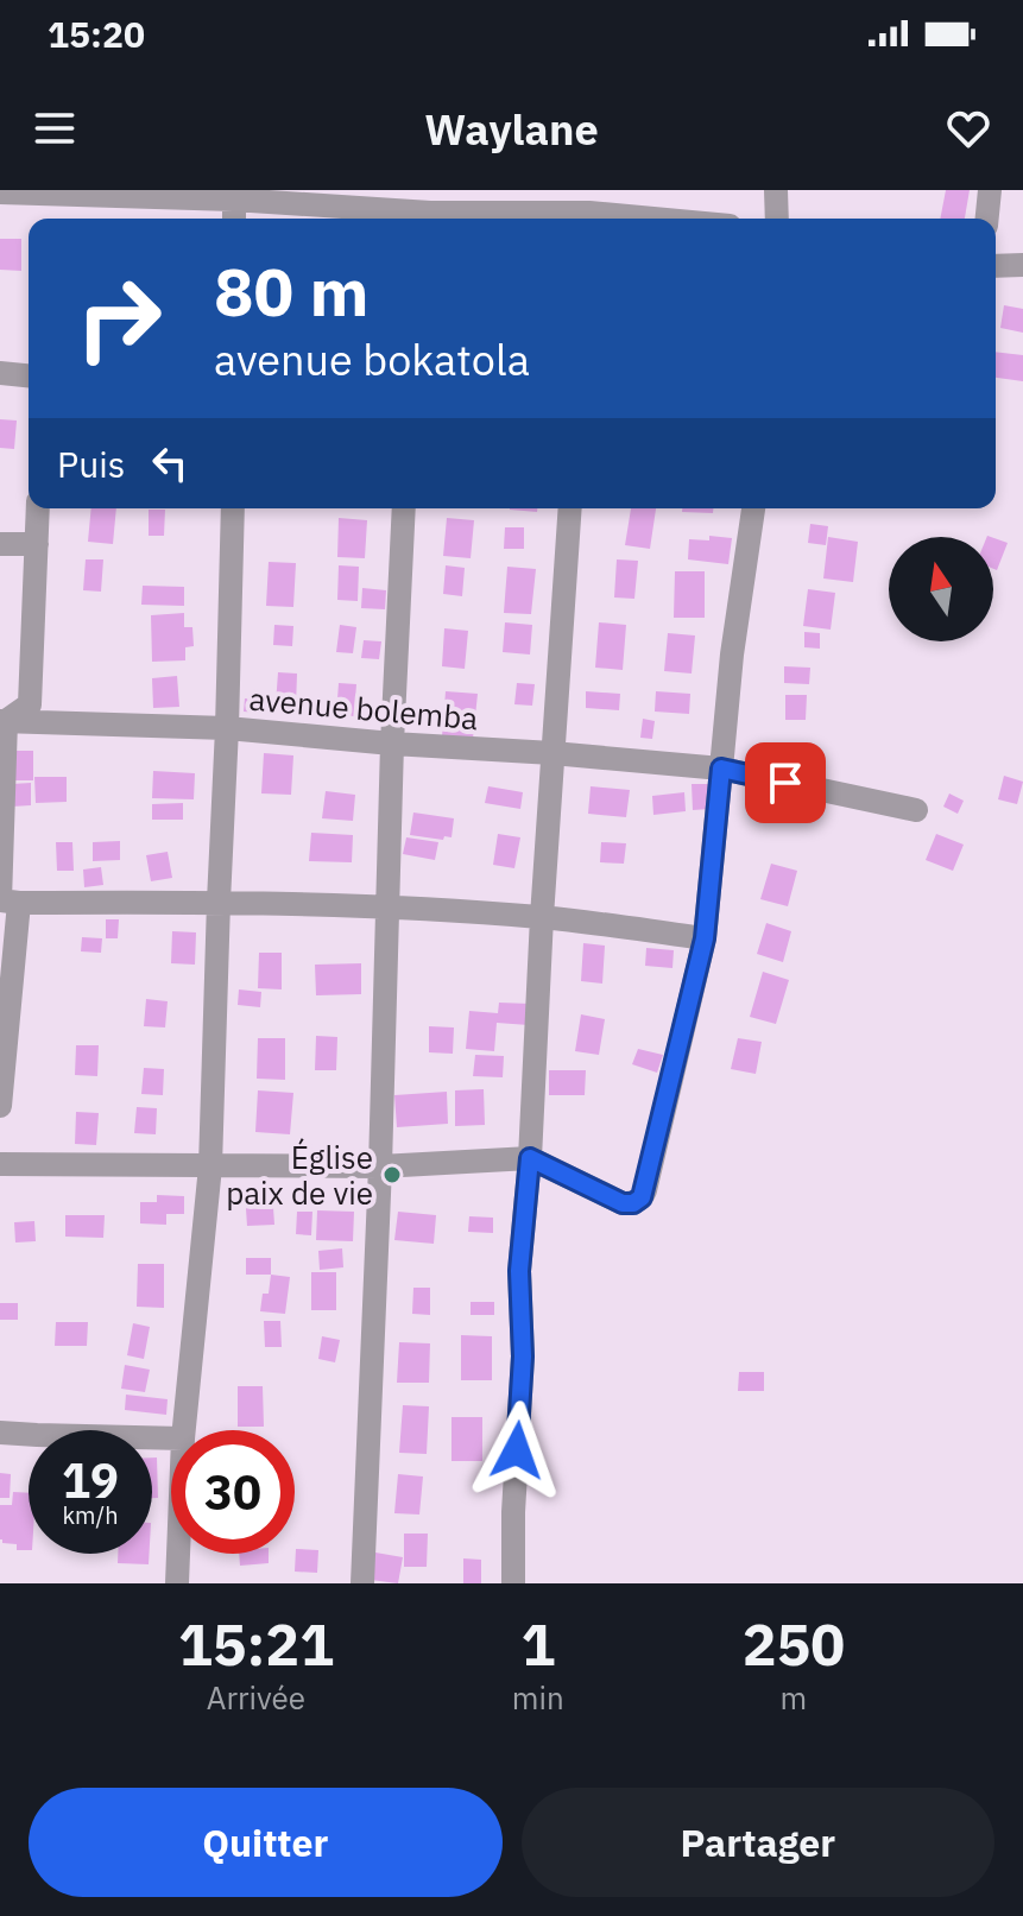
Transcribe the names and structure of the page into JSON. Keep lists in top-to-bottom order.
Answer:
{
  "streets": {
    "street": ["avenue bolemba"]
  },
  "places": ["Église paix de vie"],
  "north": "top",
  "page": {
    "status": "15:20",
    "header": "Waylane",
    "turn": ["80 m", "avenue bokatola"],
    "then": "Puis",
    "speed": "19 km/h",
    "limit": "30",
    "eta": [
      "15:21",
      "Arrivée",
      "1",
      "min",
      "250",
      "m"
    ],
    "buttons": ["Quitter", "Partager"]
  }
}
